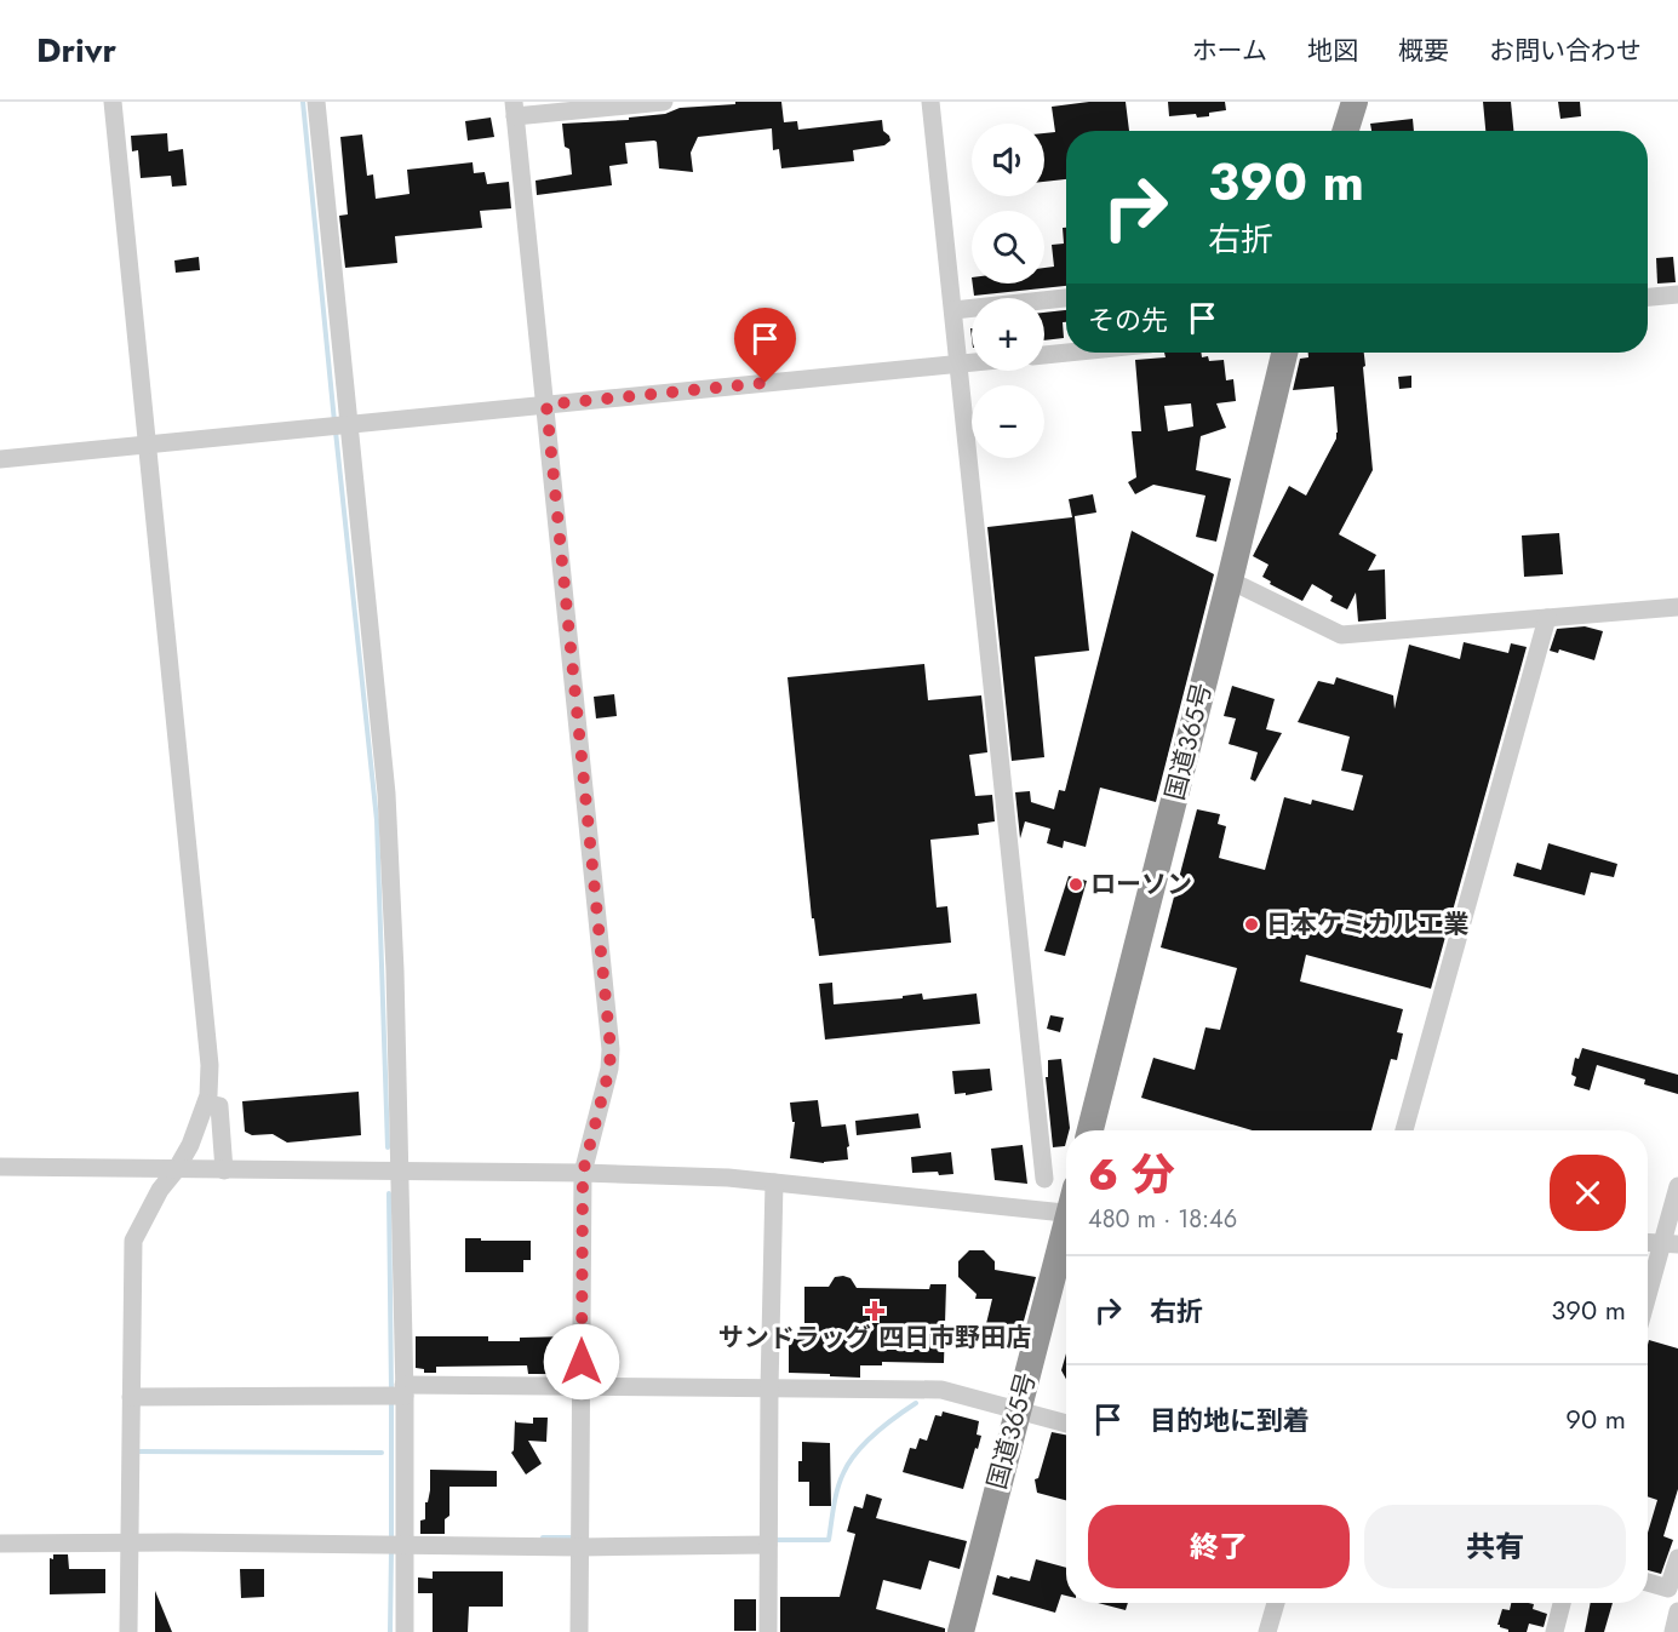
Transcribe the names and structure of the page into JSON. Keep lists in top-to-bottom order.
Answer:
{
  "streets": {
    "highway": ["国道365号"]
  },
  "places": {
    "other": ["ローソン", "日本ケミカル工業"],
    "health": ["サンドラッグ 四日市野田店"]
  },
  "page": {
    "header": "Drivr",
    "nav": [
      "ホーム",
      "地図",
      "概要",
      "お問い合わせ"
    ],
    "map_buttons": ["+", "−"],
    "turn": ["390 m", "右折"],
    "then": "その先",
    "heading": ["6 分", "480 m · 18:46"],
    "list": [
      {
        "name": "右折",
        "value": "390 m"
      },
      {
        "name": "目的地に到着",
        "value": "90 m"
      }
    ],
    "buttons": ["終了", "共有"]
  }
}
